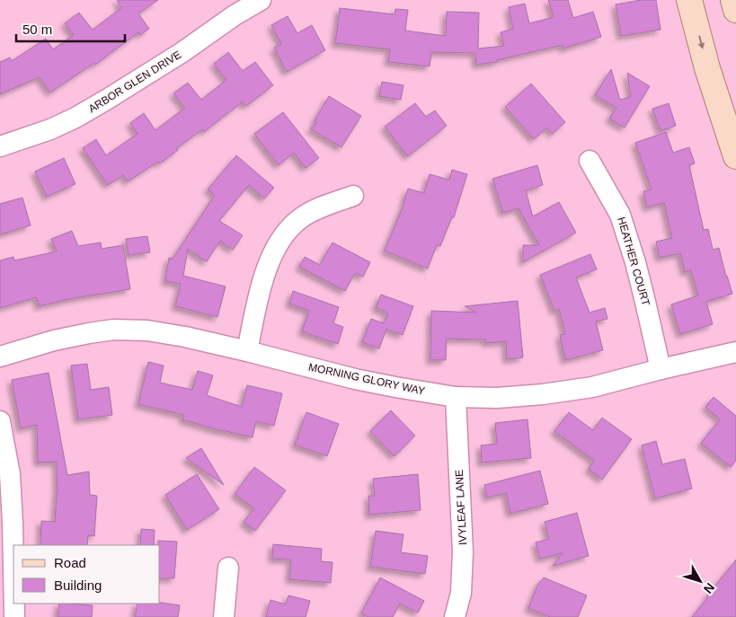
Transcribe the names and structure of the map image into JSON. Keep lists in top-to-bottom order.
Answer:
{
  "streets": {
    "street": [
      "ARBOR GLEN DRIVE",
      "HEATHER COURT",
      "MORNING GLORY WAY",
      "IVYLEAF LANE"
    ]
  },
  "crossings": [
    ["HEATHER COURT", "MORNING GLORY WAY"],
    ["MORNING GLORY WAY", "IVYLEAF LANE"]
  ],
  "legend": ["Road", "Building"],
  "scale_bar": "50 m",
  "north": "bottom right"
}
